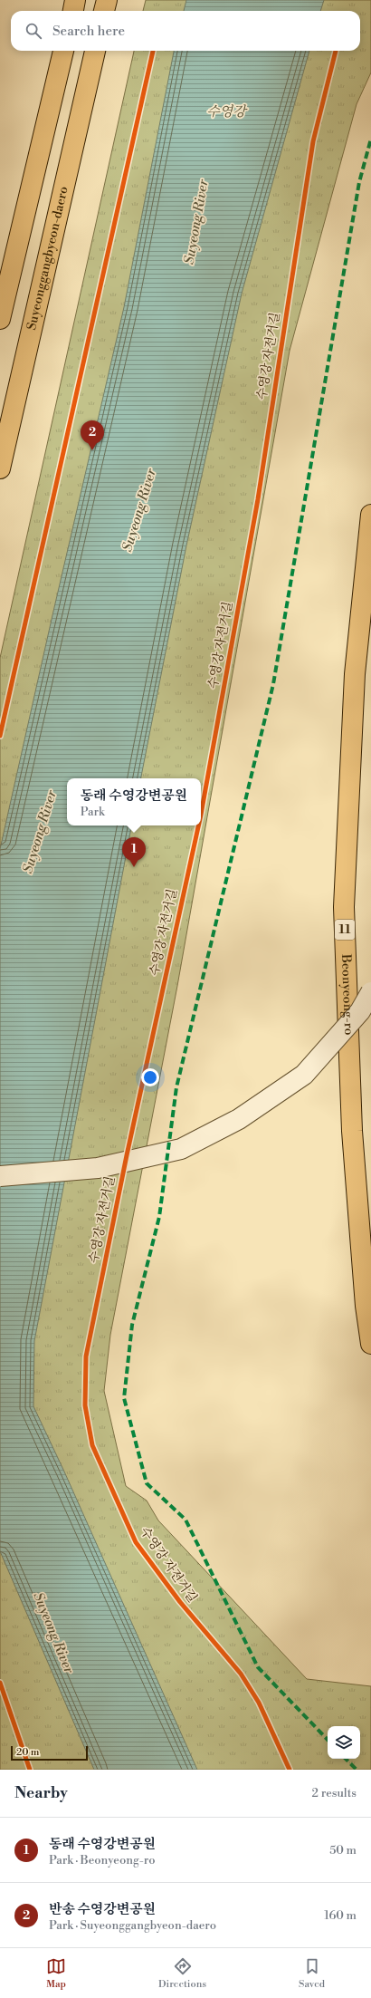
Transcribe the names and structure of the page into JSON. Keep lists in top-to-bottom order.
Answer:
{
  "streets": {
    "main road": ["Suyeonggangbyeon-daero", "11", "Beonyeong-ro"],
    "cycle path": ["수영강 자전거길"]
  },
  "water": ["수영강", "Suyeong River"],
  "scale_bar": "20 m",
  "page": {
    "search": "Search here",
    "pins": ["2", "1"],
    "popup": ["동래 수영강변공원", "Park"],
    "scale": "20 m",
    "heading": ["Nearby", "2 results"],
    "list": [
      {
        "mark": "1",
        "name": "동래 수영강변공원",
        "note": "Park · Beonyeong-ro",
        "value": "50 m"
      },
      {
        "mark": "2",
        "name": "반송 수영강변공원",
        "note": "Park · Suyeonggangbyeon-daero",
        "value": "160 m"
      }
    ],
    "nav": ["Map", "Directions", "Saved"]
  }
}
